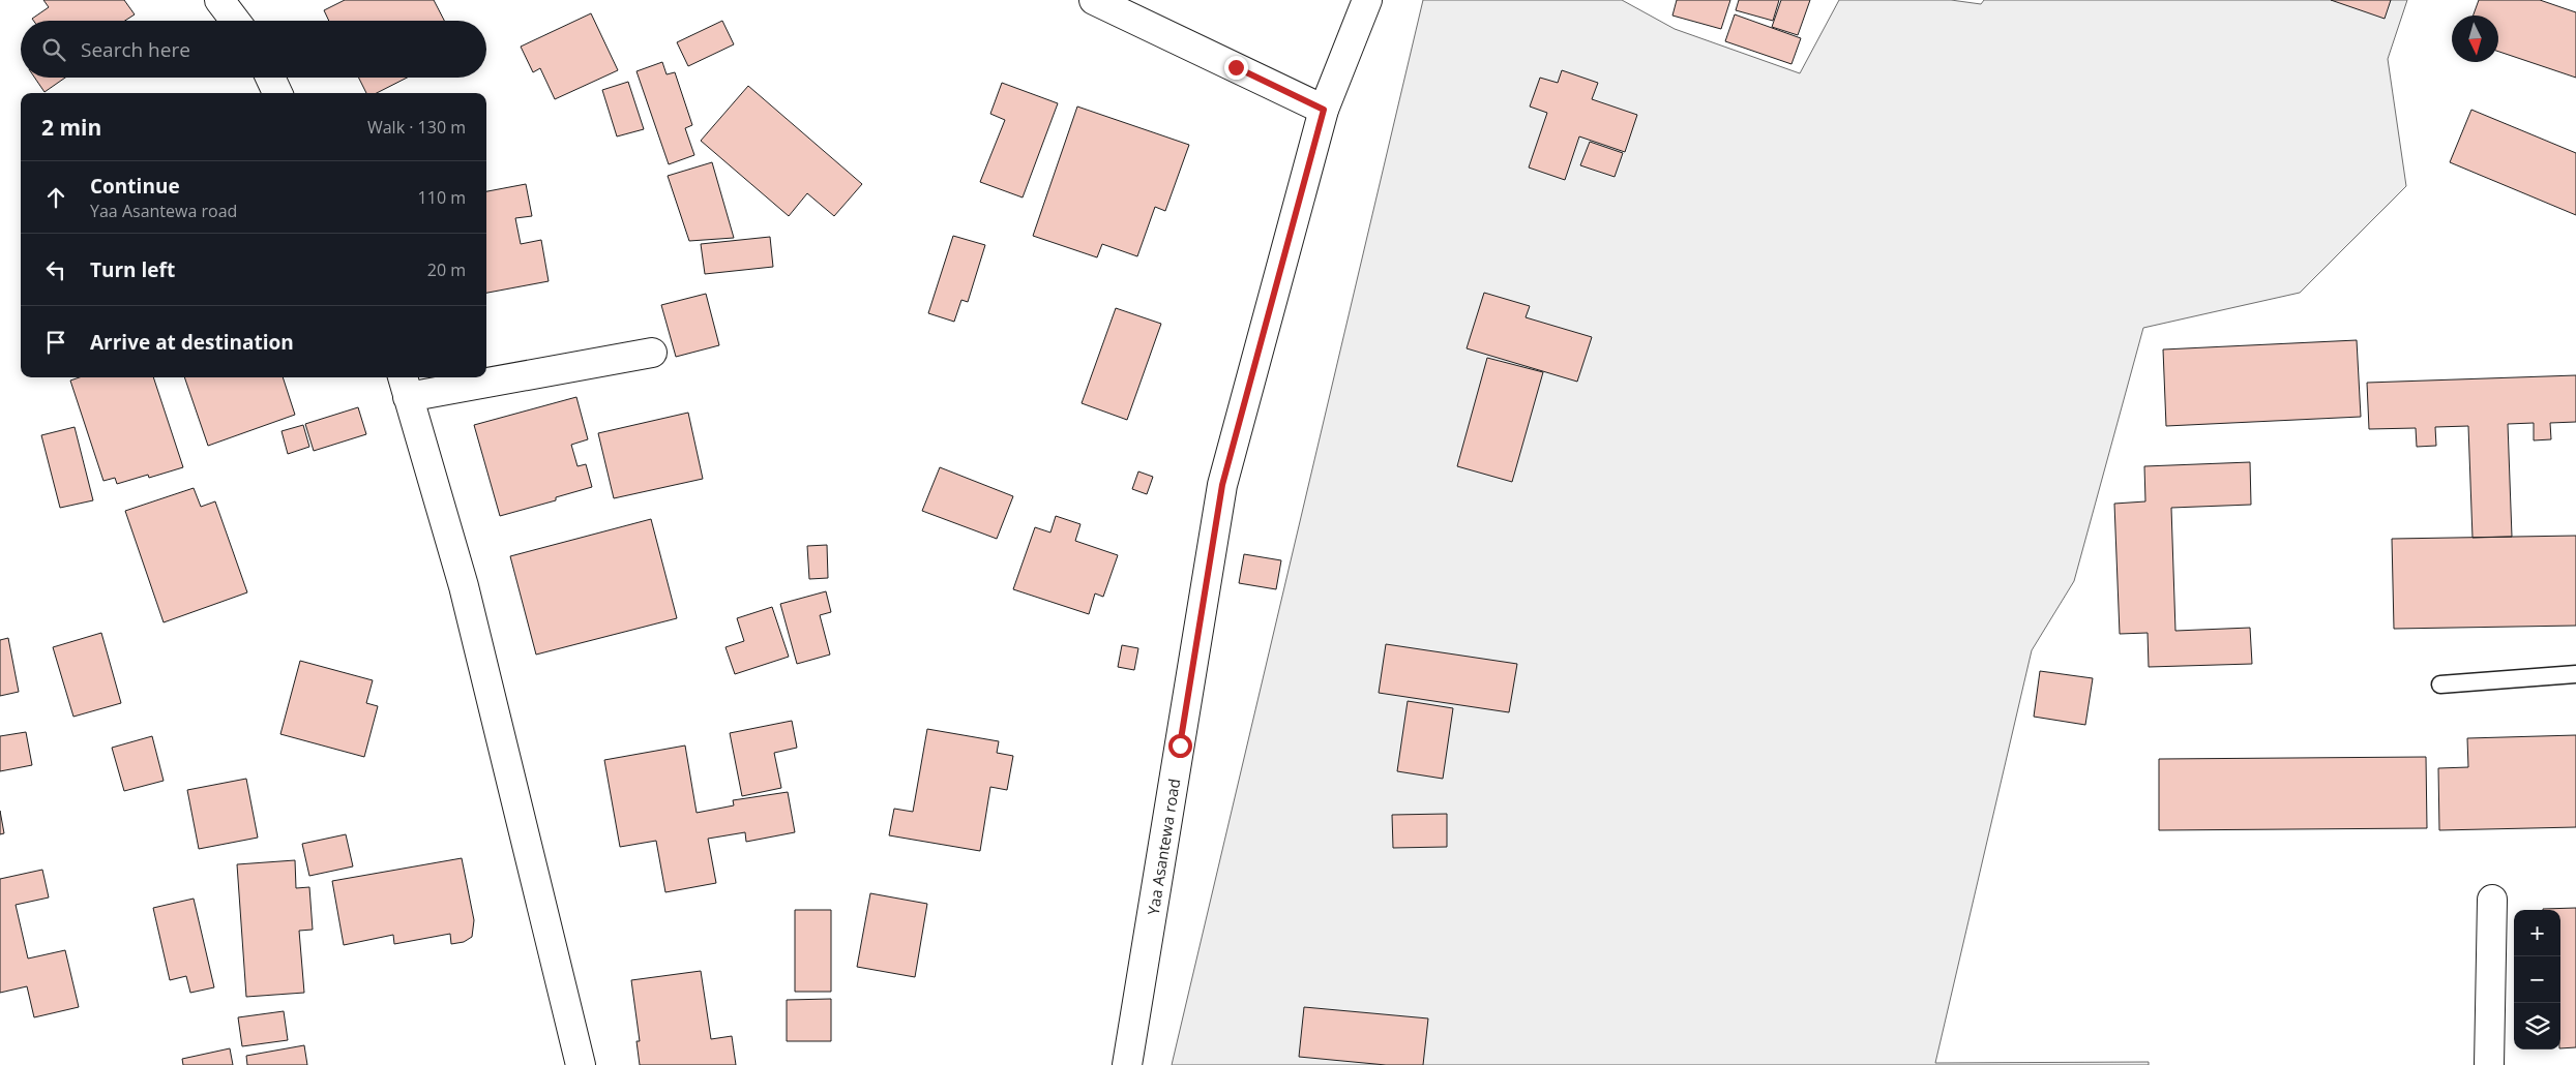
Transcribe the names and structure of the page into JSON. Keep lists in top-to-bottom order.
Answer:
{
  "streets": {
    "street": ["Yaa Asantewa road"]
  },
  "north": "bottom",
  "page": {
    "search": "Search here",
    "heading": ["2 min", "Walk · 130 m"],
    "list": [
      ["Continue", "Yaa Asantewa road", "110 m"],
      ["Turn left", "20 m"],
      "Arrive at destination"
    ],
    "map_buttons": ["+", "−"]
  }
}
